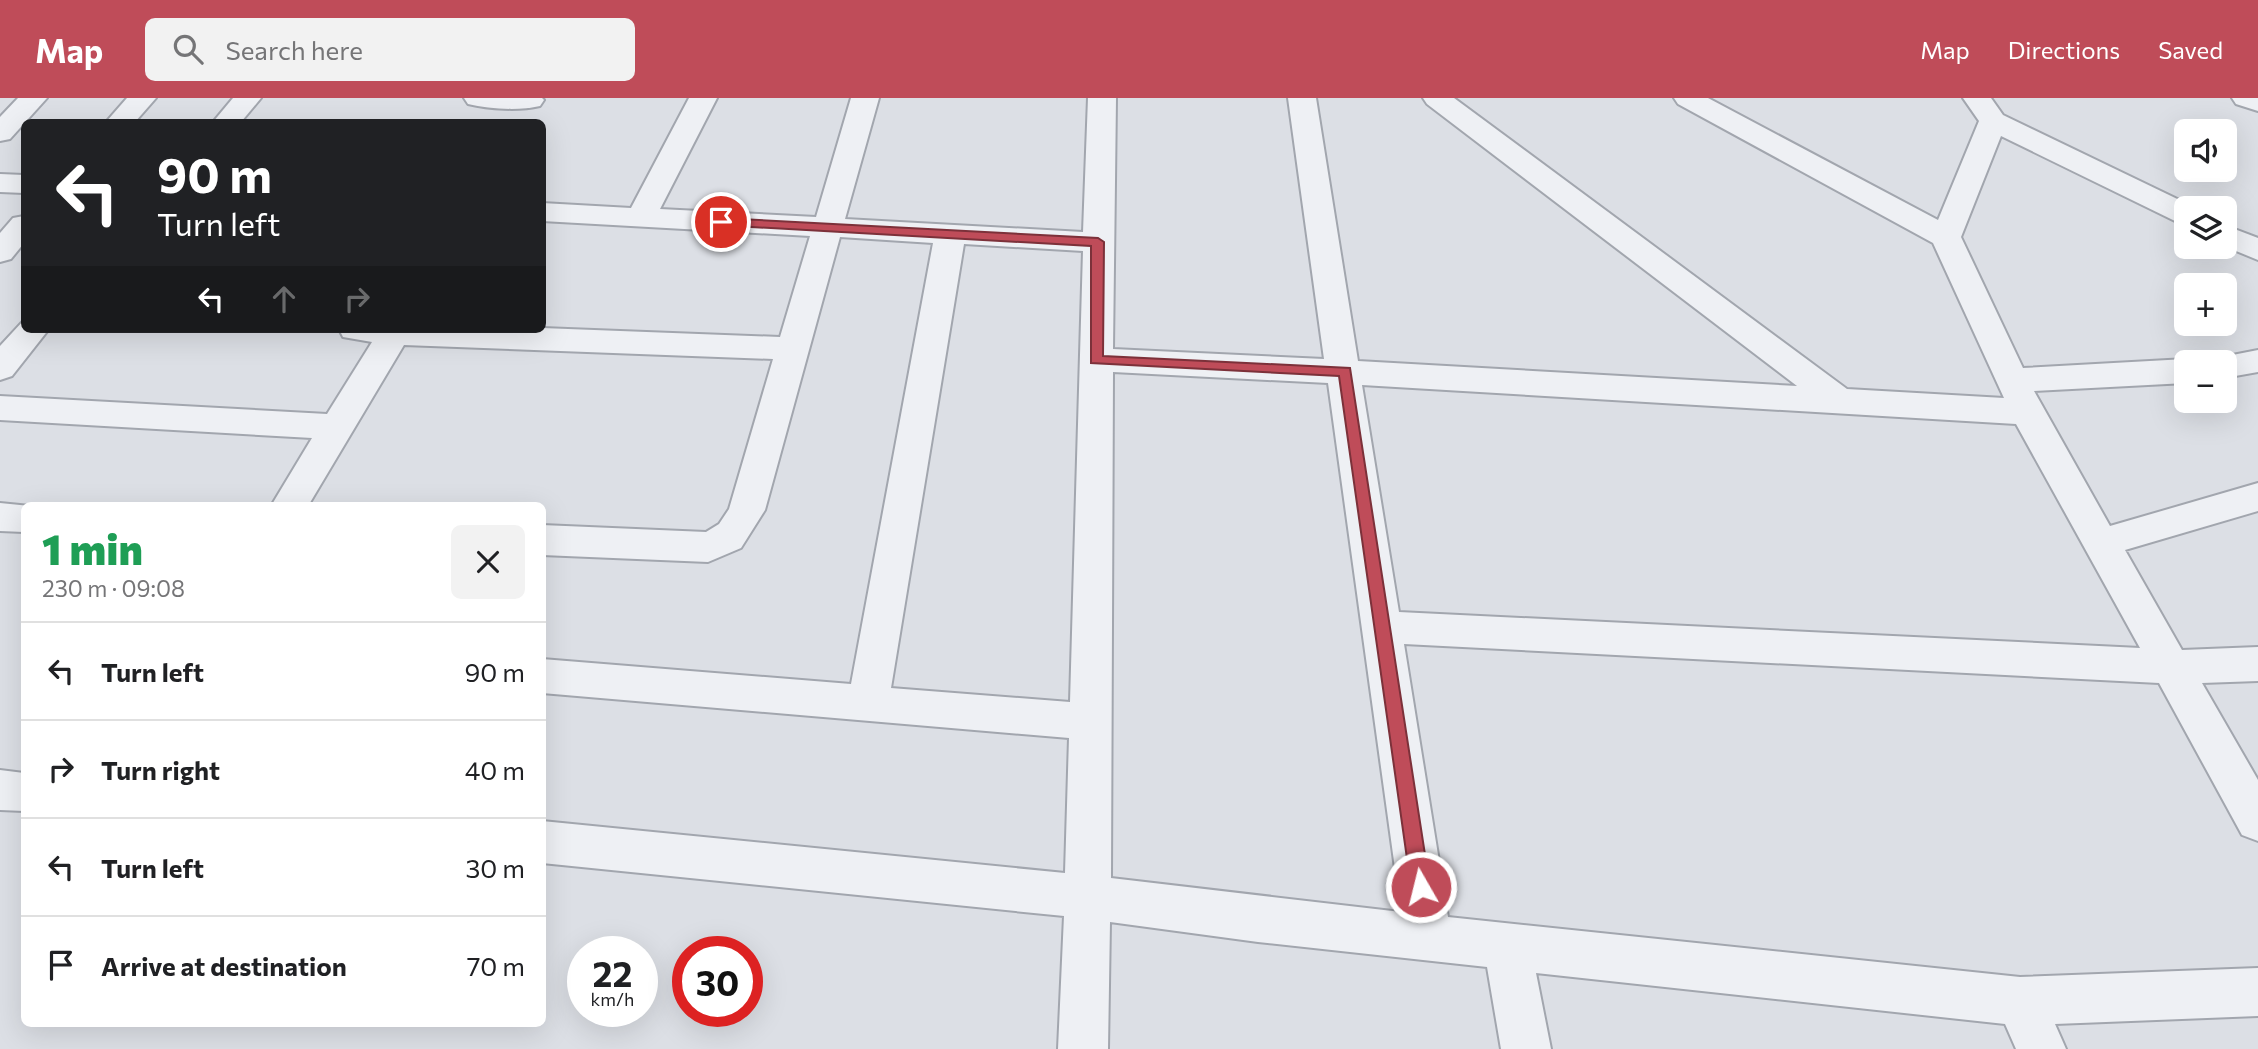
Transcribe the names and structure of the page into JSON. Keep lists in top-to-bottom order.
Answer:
{
  "page": {
    "header": "Map",
    "search": "Search here",
    "nav": ["Map", "Directions", "Saved"],
    "map_buttons": ["+", "−"],
    "turn": ["90 m", "Turn left"],
    "heading": ["1 min", "230 m · 09:08"],
    "list": [
      {
        "name": "Turn left",
        "value": "90 m"
      },
      {
        "name": "Turn right",
        "value": "40 m"
      },
      {
        "name": "Turn left",
        "value": "30 m"
      },
      {
        "name": "Arrive at destination",
        "value": "70 m"
      }
    ],
    "speed": "22 km/h",
    "limit": "30"
  }
}
